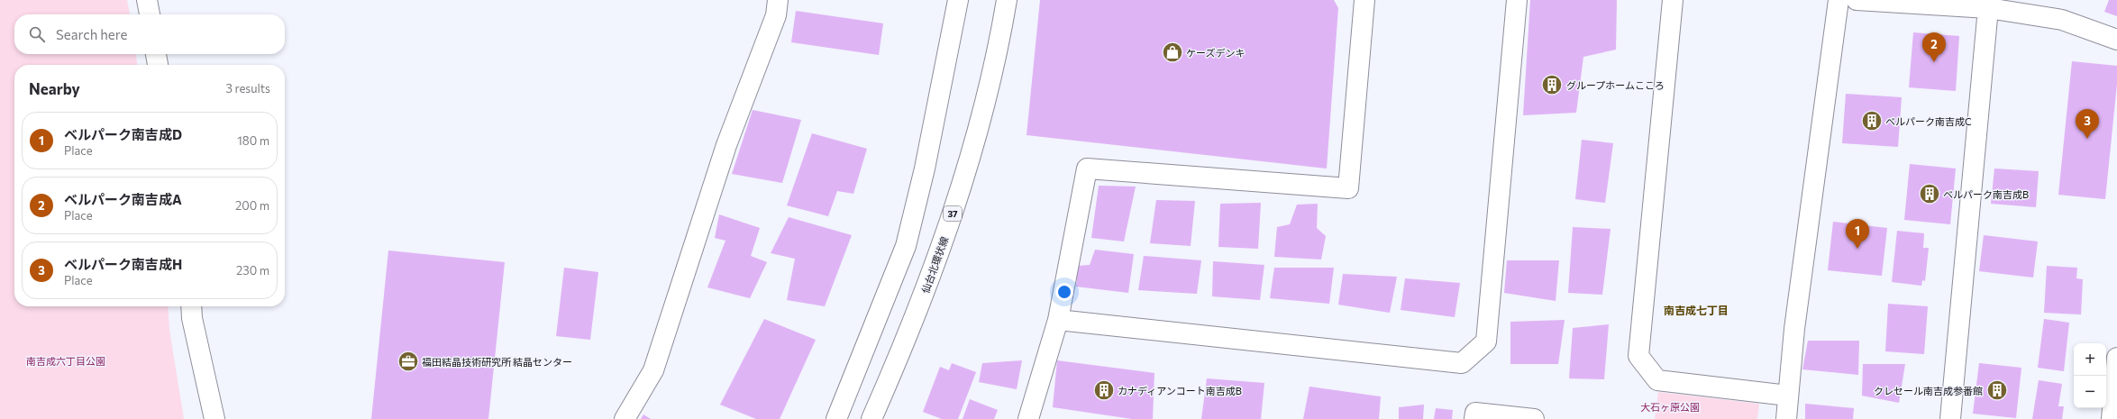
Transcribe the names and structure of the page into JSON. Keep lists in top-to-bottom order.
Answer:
{
  "streets": {
    "street": ["37", "仙台北環状線"]
  },
  "districts": ["南吉成七丁目"],
  "parks": ["南吉成六丁目公園", "大石ヶ原公園"],
  "places": {
    "shop": ["ケーズデンキ"],
    "building": [
      "グループホームこころ",
      "ベルパーク南吉成C",
      "ベルパーク南吉成B",
      "カナディアンコート南吉成B",
      "クレセール南吉成参番館"
    ],
    "office": ["福田結晶技術研究所 結晶センター"]
  },
  "page": {
    "search": "Search here",
    "pins": ["2", "3", "1"],
    "heading": ["Nearby", "3 results"],
    "list": [
      {
        "mark": "1",
        "name": "ベルパーク南吉成D",
        "note": "Place",
        "value": "180 m"
      },
      {
        "mark": "2",
        "name": "ベルパーク南吉成A",
        "note": "Place",
        "value": "200 m"
      },
      {
        "mark": "3",
        "name": "ベルパーク南吉成H",
        "note": "Place",
        "value": "230 m"
      }
    ],
    "map_buttons": ["+", "−"]
  }
}
